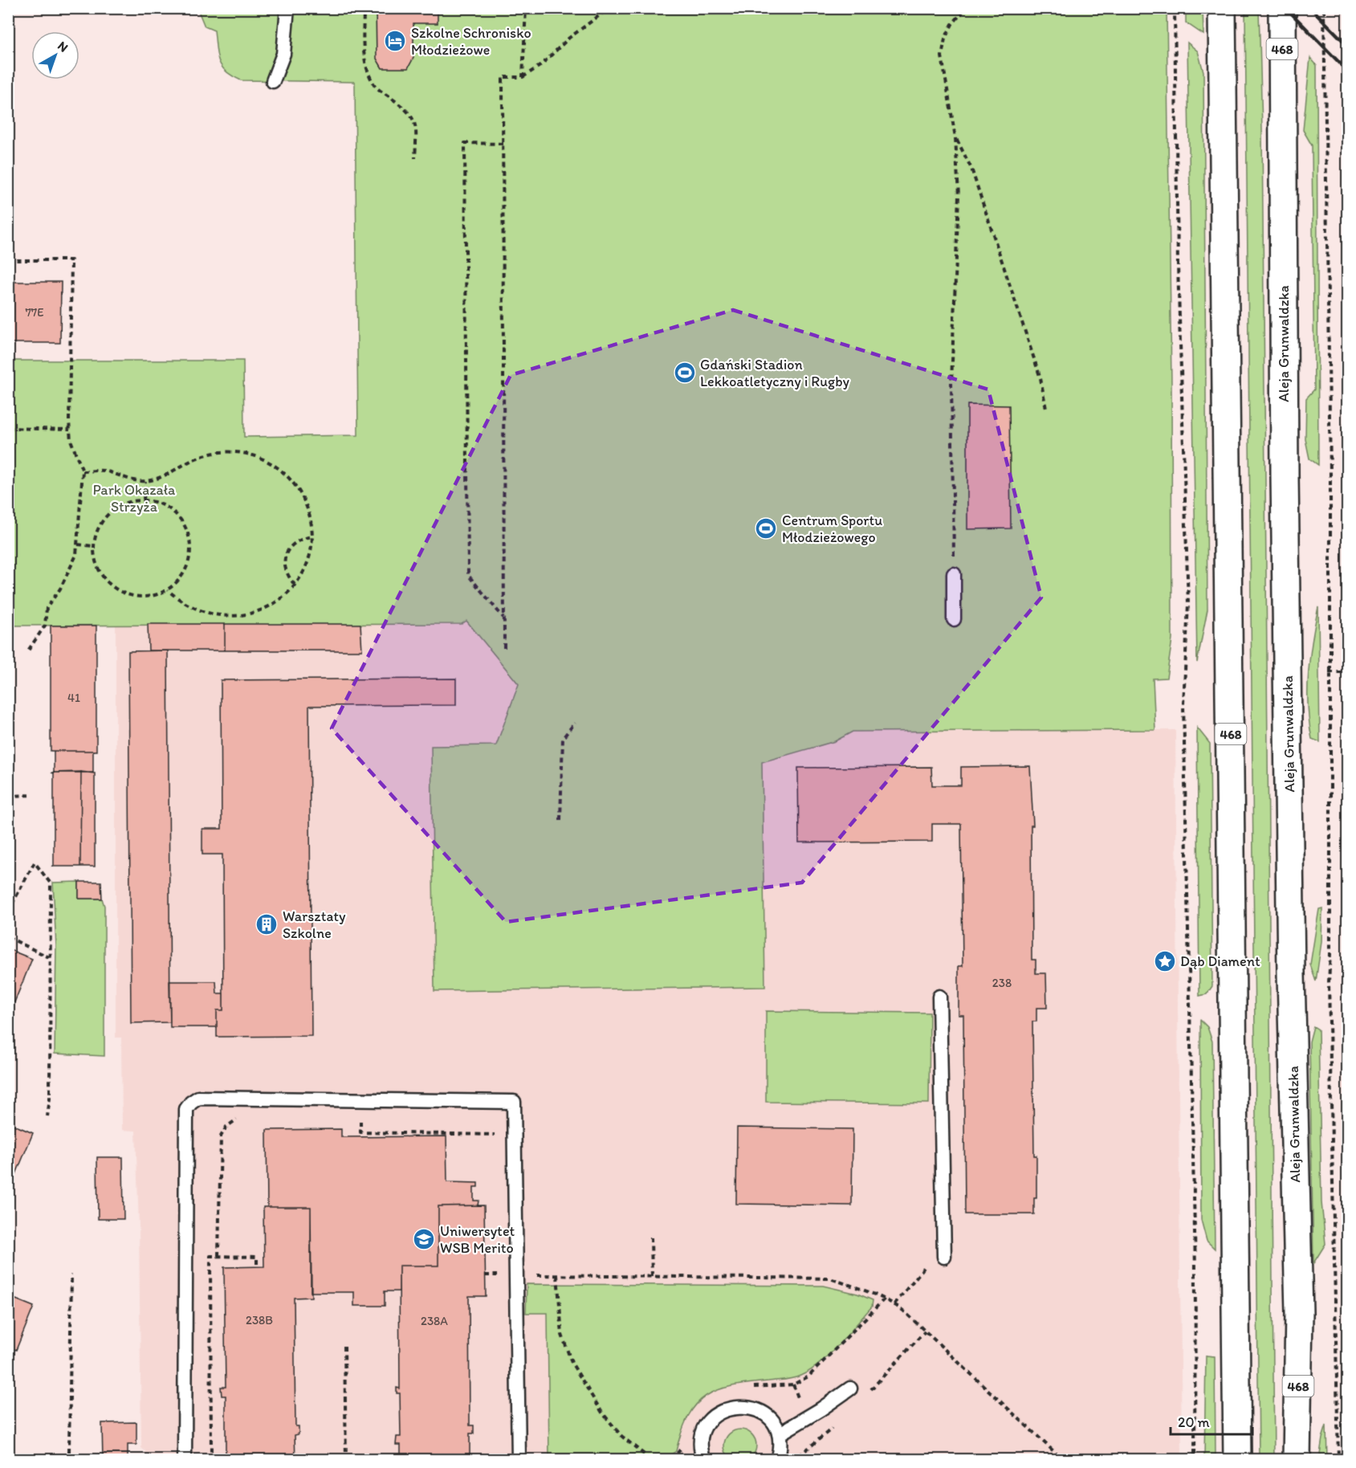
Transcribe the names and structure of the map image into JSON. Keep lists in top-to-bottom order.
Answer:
{
  "streets": {
    "main road": ["468", "Aleja Grunwaldzka"]
  },
  "parks": ["Park Okazała Strzyża"],
  "places": {
    "hotel": ["Szkolne Schronisko Młodzieżowe"],
    "sports": ["Gdański Stadion Lekkoatletyczny i Rugby", "Centrum Sportu Młodzieżowego"],
    "building": ["Warsztaty Szkolne"],
    "place": ["Dąb Diament"],
    "school or university": ["Uniwersytet WSB Merito"]
  },
  "house_numbers": [
    "77E",
    "41",
    "238",
    "238B",
    "238A"
  ],
  "scale_bar": "20 m",
  "north": "top right"
}
